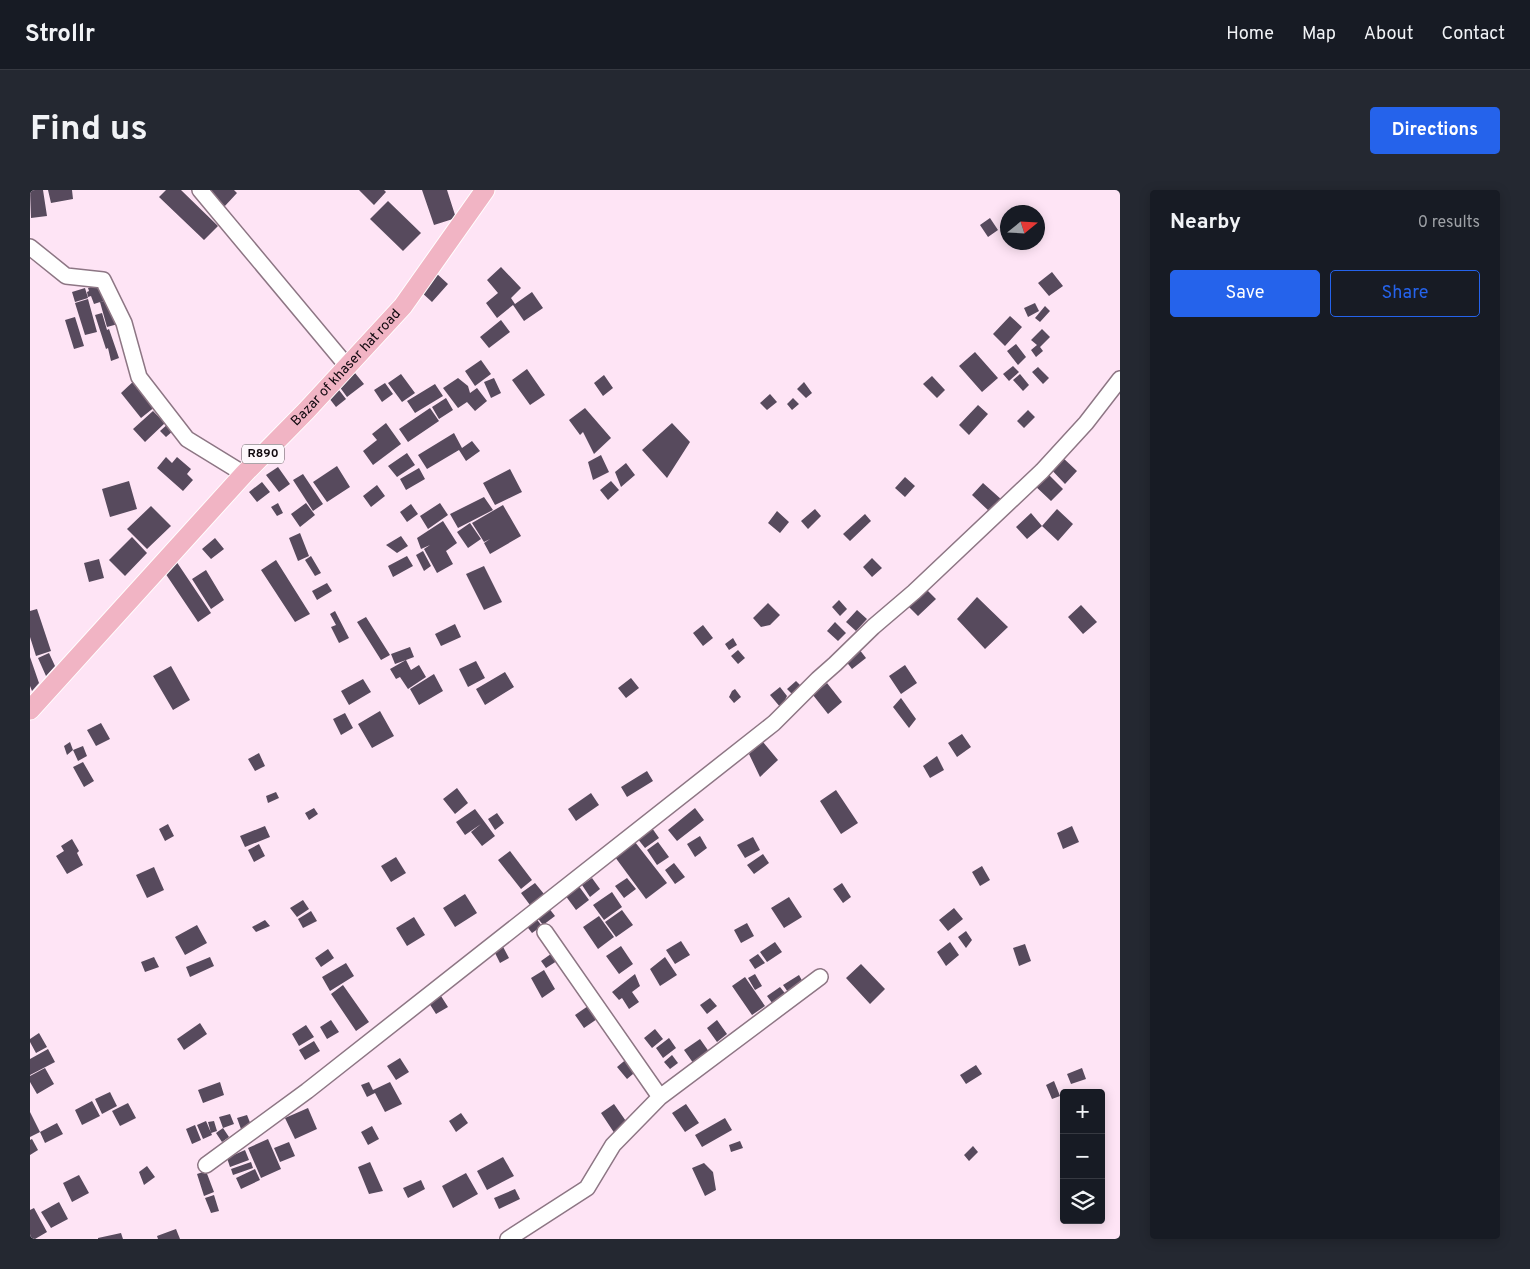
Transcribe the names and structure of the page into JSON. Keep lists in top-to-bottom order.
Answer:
{
  "streets": {
    "main road": ["Bazar of khaser hat road", "R890"]
  },
  "north": "right",
  "page": {
    "header": "Strollr",
    "nav": [
      "Home",
      "Map",
      "About",
      "Contact"
    ],
    "buttons": [
      "Directions",
      ["Save", "Share"]
    ],
    "title": "Find us",
    "heading": ["Nearby", "0 results"],
    "map_buttons": ["+", "−"]
  }
}
